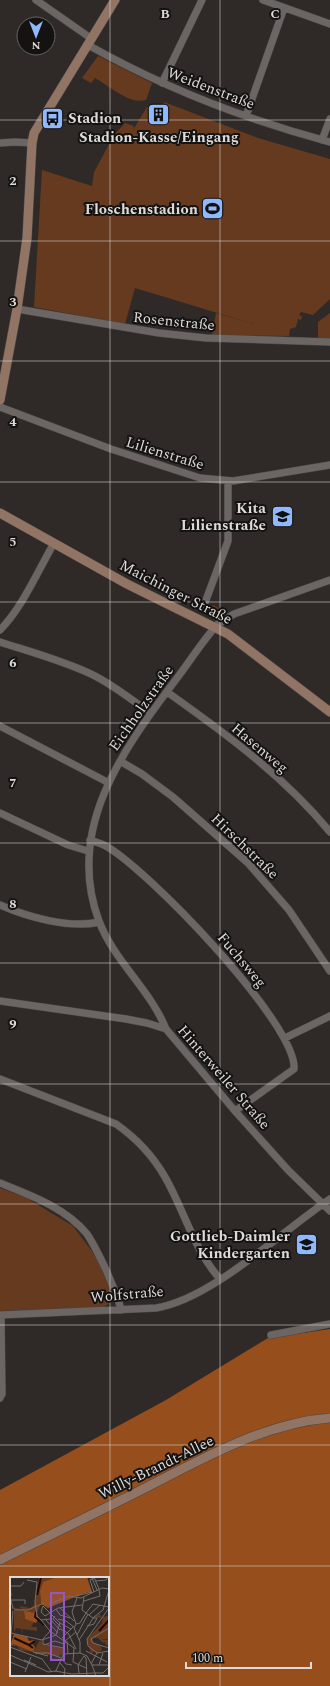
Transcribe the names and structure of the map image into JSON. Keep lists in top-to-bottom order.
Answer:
{
  "streets": {
    "main road": ["Maichinger Straße", "Willy-Brandt-Allee"],
    "street": [
      "Weidenstraße",
      "Rosenstraße",
      "Lilienstraße",
      "Eichholzstraße",
      "Hasenweg",
      "Hirschstraße",
      "Fuchsweg",
      "Hinterweiler Straße",
      "Wolfstraße"
    ]
  },
  "crossings": [
    ["Maichinger Straße", "Eichholzstraße"],
    ["Eichholzstraße", "Hasenweg"],
    ["Eichholzstraße", "Hirschstraße"],
    ["Eichholzstraße", "Fuchsweg"],
    ["Eichholzstraße", "Hinterweiler Straße"],
    ["Fuchsweg", "Hinterweiler Straße"],
    ["Hinterweiler Straße", "Wolfstraße"]
  ],
  "places": {
    "building": ["Stadion-Kasse/Eingang"],
    "bus stop": ["Stadion"],
    "sports": ["Floschenstadion"],
    "school or university": ["Kita Lilienstraße", "Gottlieb-Daimler Kindergarten"]
  },
  "scale_bar": "100 m",
  "north": "bottom",
  "grid": {
    "columns": ["B", "C"],
    "rows": [
      "2",
      "3",
      "4",
      "5",
      "6",
      "7",
      "8",
      "9"
    ]
  }
}
